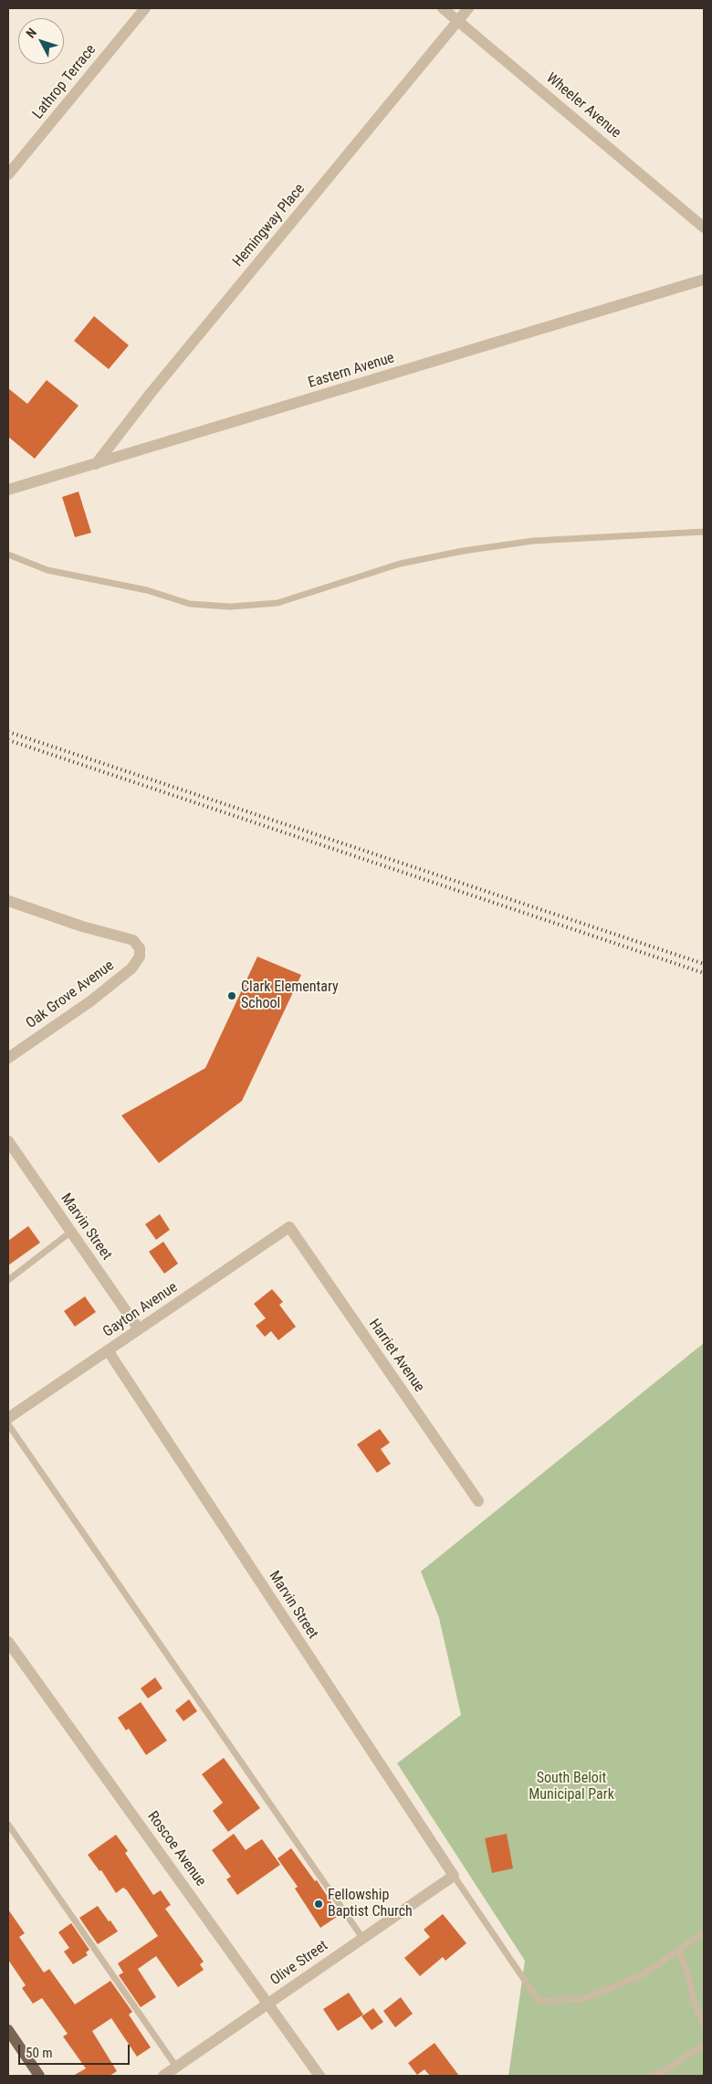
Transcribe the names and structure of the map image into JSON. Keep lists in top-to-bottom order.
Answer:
{
  "streets": {
    "street": [
      "Lathrop Terrace",
      "Wheeler Avenue",
      "Hemingway Place",
      "Eastern Avenue",
      "Oak Grove Avenue",
      "Marvin Street",
      "Gayton Avenue",
      "Harriet Avenue",
      "Roscoe Avenue",
      "Olive Street"
    ]
  },
  "crossings": [
    ["Wheeler Avenue", "Hemingway Place"],
    ["Hemingway Place", "Eastern Avenue"],
    ["Marvin Street", "Gayton Avenue"],
    ["Marvin Street", "Olive Street"],
    ["Gayton Avenue", "Harriet Avenue"],
    ["Roscoe Avenue", "Olive Street"]
  ],
  "parks": ["South Beloit Municipal Park"],
  "places": ["Clark Elementary School", "Fellowship Baptist Church"],
  "scale_bar": "50 m",
  "north": "top left"
}
